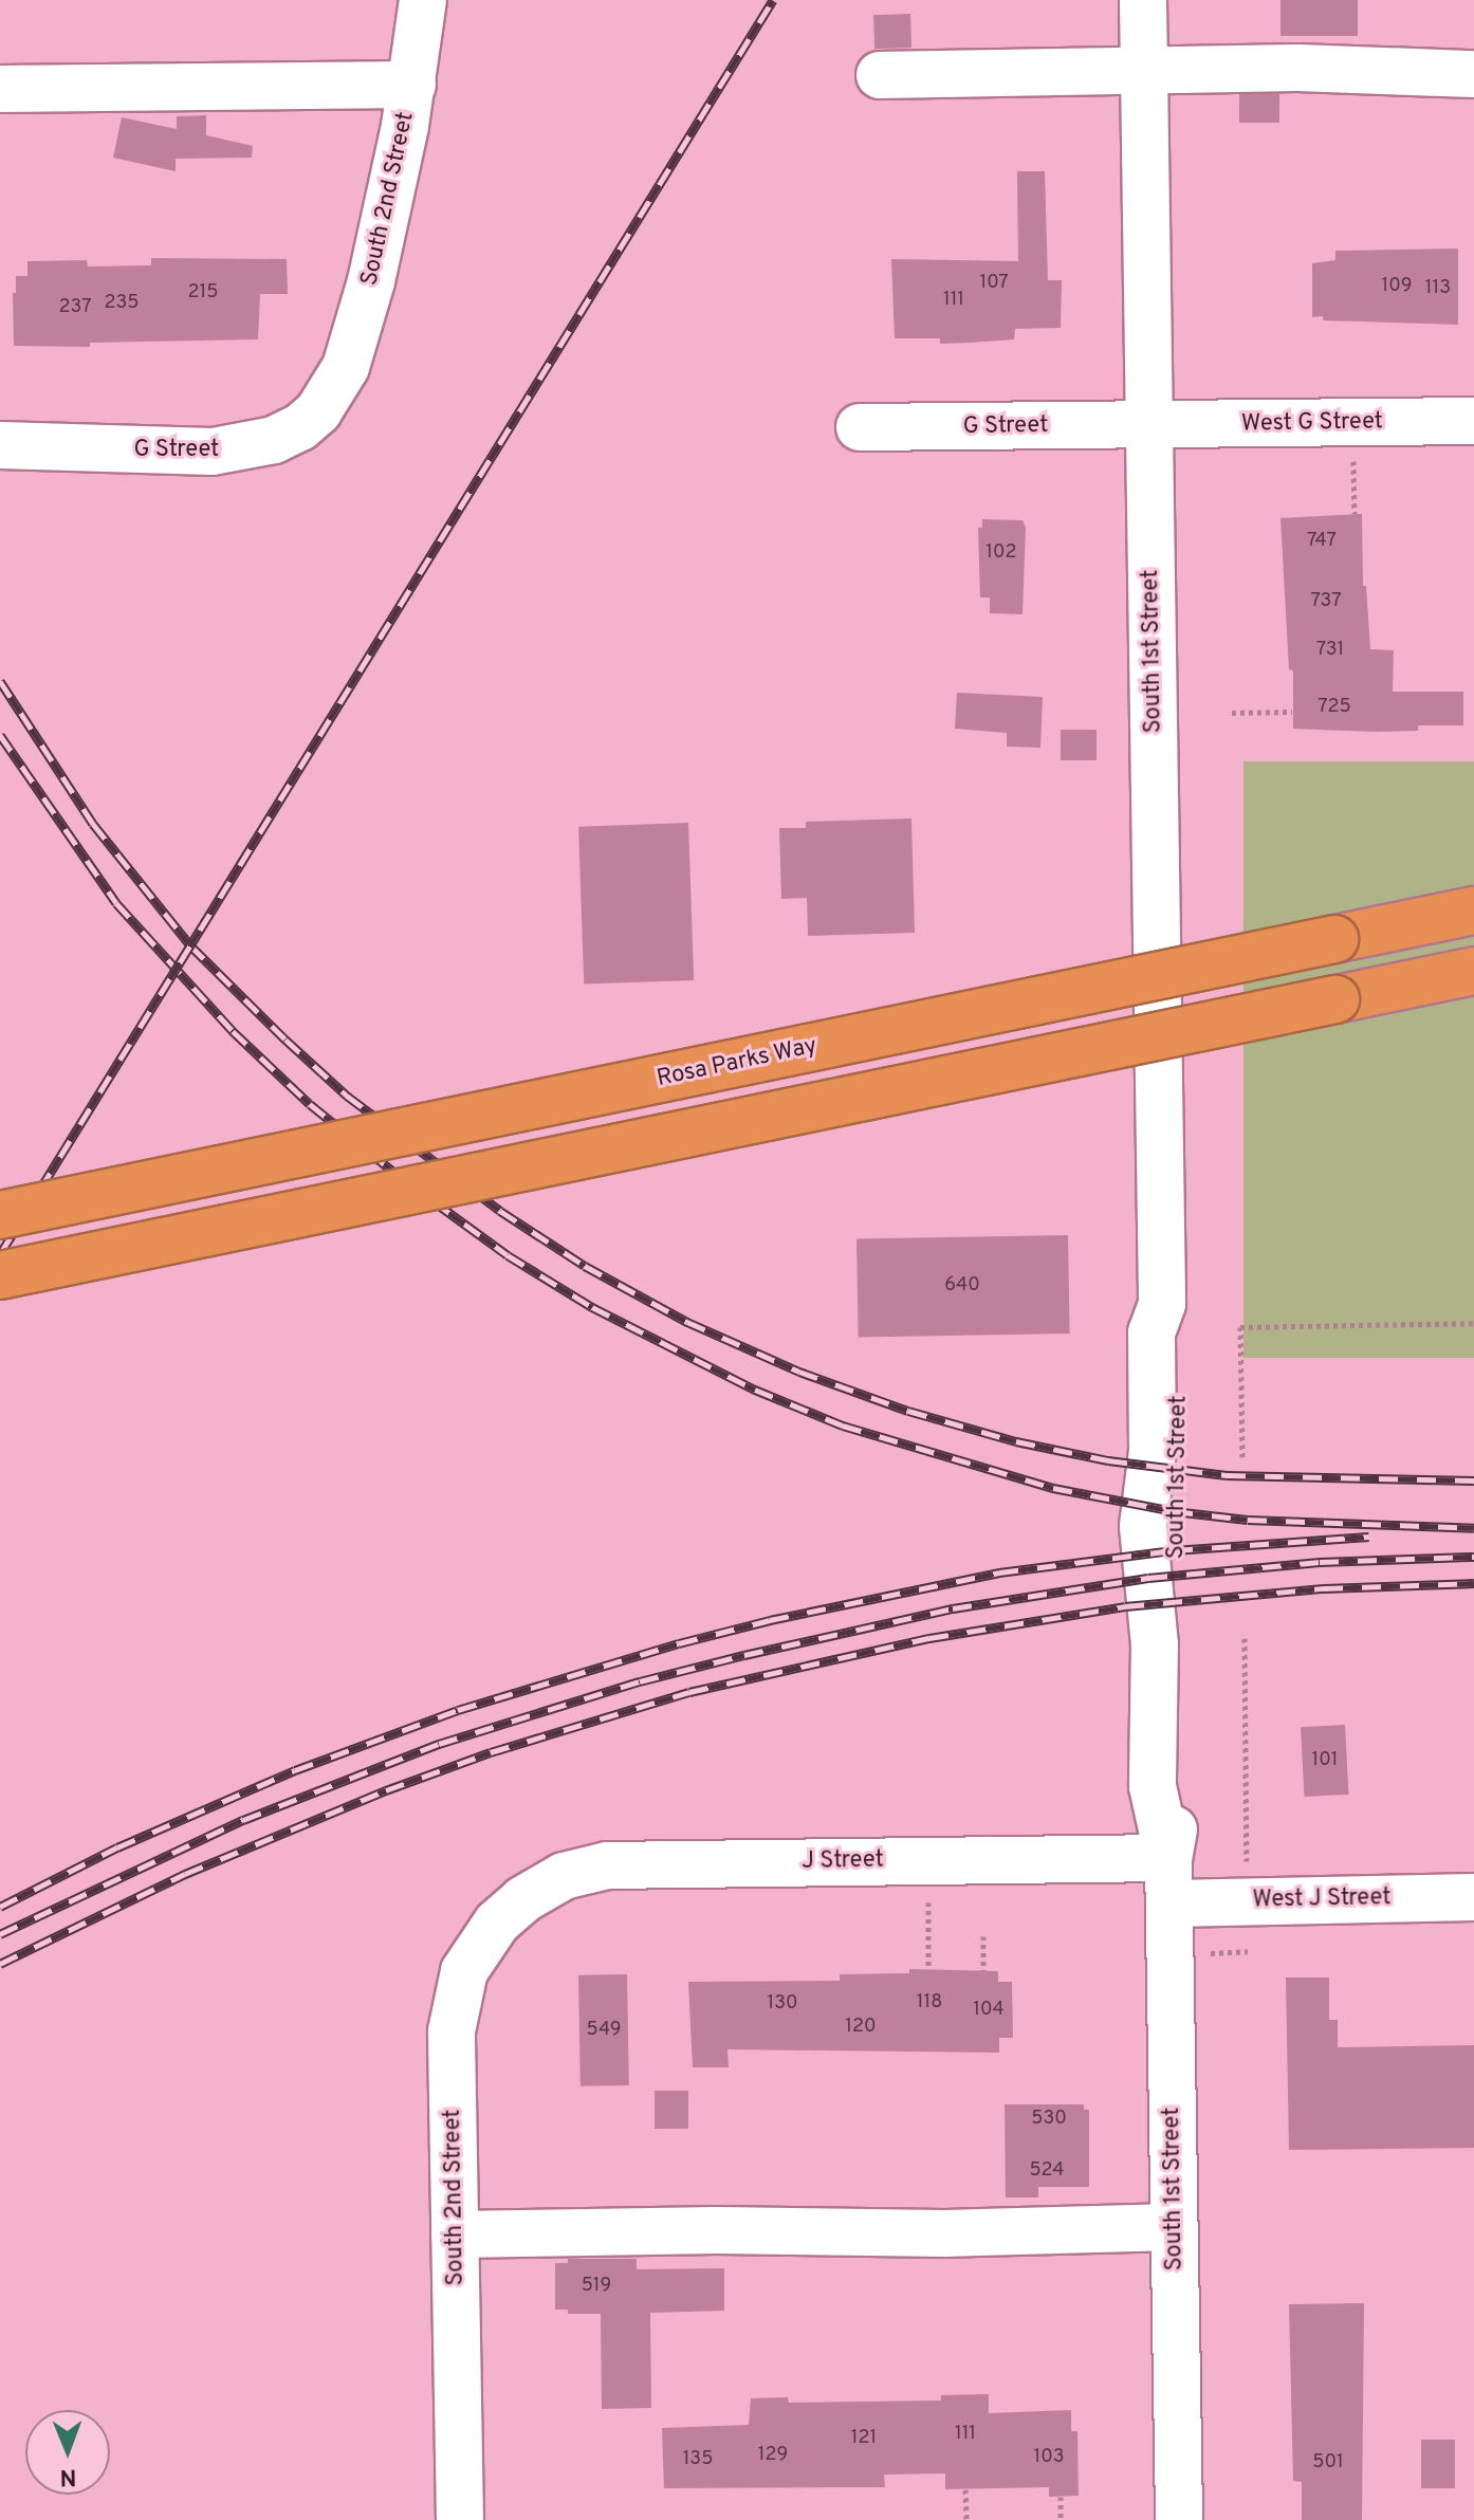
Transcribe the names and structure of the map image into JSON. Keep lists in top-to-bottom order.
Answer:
{
  "streets": {
    "highway": ["Rosa Parks Way"],
    "street": [
      "South 2nd Street",
      "West G Street",
      "G Street",
      "South 1st Street",
      "J Street",
      "West J Street"
    ]
  },
  "crossings": [
    ["South 2nd Street", "G Street"],
    ["South 2nd Street", "J Street"],
    ["West G Street", "G Street"],
    ["West G Street", "South 1st Street"],
    ["G Street", "South 1st Street"],
    ["South 1st Street", "J Street"],
    ["South 1st Street", "West J Street"]
  ],
  "house_numbers": [
    "107",
    "109",
    "113",
    "215",
    "111",
    "235",
    "237",
    "747",
    "102",
    "737",
    "731",
    "725",
    "640",
    "101",
    "118",
    "130",
    "104",
    "120",
    "549",
    "530",
    "524",
    "519",
    "111",
    "121",
    "129",
    "103",
    "135",
    "501"
  ],
  "north": "bottom"
}
